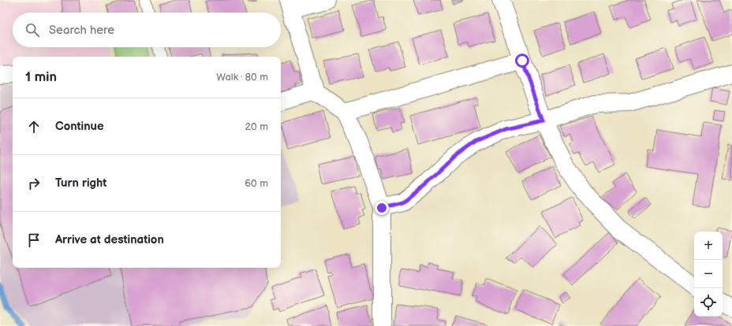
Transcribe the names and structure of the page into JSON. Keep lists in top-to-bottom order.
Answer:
{
  "page": {
    "search": "Search here",
    "heading": ["1 min", "Walk · 80 m"],
    "list": [
      ["Continue", "20 m"],
      ["Turn right", "60 m"],
      "Arrive at destination"
    ],
    "map_buttons": ["+", "−"]
  }
}
